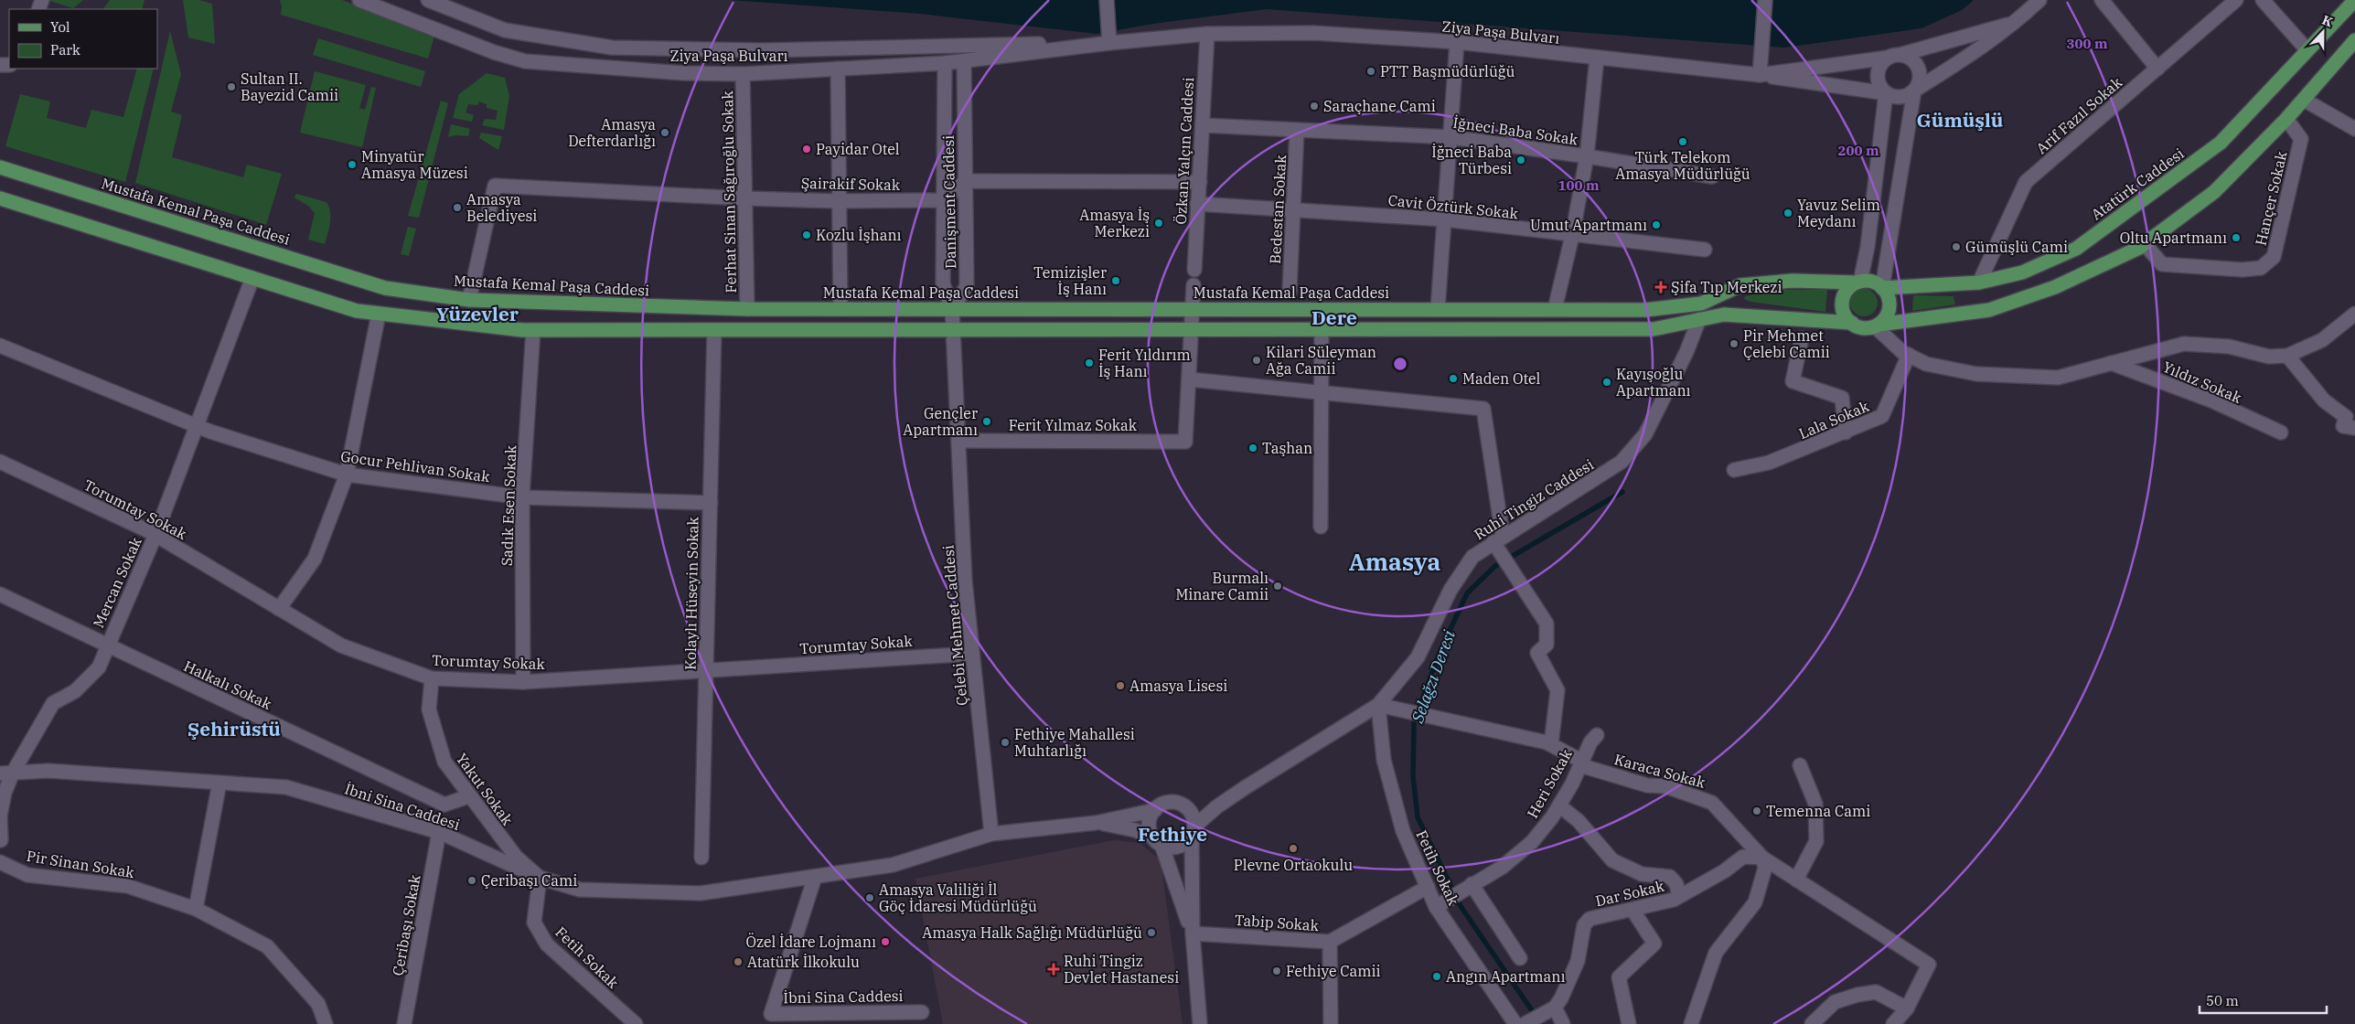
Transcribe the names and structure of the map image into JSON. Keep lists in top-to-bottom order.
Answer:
{
  "streets": {
    "main road": ["Atatürk Caddesi", "Mustafa Kemal Paşa Caddesi"],
    "street": [
      "Ziya Paşa Bulvarı",
      "Arif Fazıl Sokak",
      "İğneci Baba Sokak",
      "Özkan Yalçın Caddesi",
      "Şairakif Sokak",
      "Ferhat Sinan Sağıroğlu Sokak",
      "Hançer Sokak",
      "Danişment Caddesi",
      "Cavit Öztürk Sokak",
      "Bedestan Sokak",
      "Yıldız Sokak",
      "Lala Sokak",
      "Ferit Yılmaz Sokak",
      "Gocur Pehlivan Sokak",
      "Ruhi Tingiz Caddesi",
      "Sadık Esen Sokak",
      "Torumtay Sokak",
      "Mercan Sokak",
      "Kolaylı Hüseyin Sokak",
      "Çelebi Mehmet Caddesi",
      "Halkalı Sokak",
      "Karaca Sokak",
      "Heri Sokak",
      "Yakut Sokak",
      "İbni Sina Caddesi",
      "Pir Sinan Sokak",
      "Fetih Sokak",
      "Dar Sokak",
      "Tabip Sokak",
      "Çeribaşı Sokak"
    ]
  },
  "crossings": [
    ["Ziya Paşa Bulvarı", "Özkan Yalçın Caddesi"],
    ["Ziya Paşa Bulvarı", "Ferhat Sinan Sağıroğlu Sokak"],
    ["Ziya Paşa Bulvarı", "Danişment Caddesi"],
    ["Arif Fazıl Sokak", "Atatürk Caddesi"],
    ["İğneci Baba Sokak", "Özkan Yalçın Caddesi"],
    ["İğneci Baba Sokak", "Bedestan Sokak"],
    ["Özkan Yalçın Caddesi", "Cavit Öztürk Sokak"],
    ["Şairakif Sokak", "Ferhat Sinan Sağıroğlu Sokak"],
    ["Şairakif Sokak", "Danişment Caddesi"],
    ["Şairakif Sokak", "Mustafa Kemal Paşa Caddesi"],
    ["Atatürk Caddesi", "Mustafa Kemal Paşa Caddesi"],
    ["Ferhat Sinan Sağıroğlu Sokak", "Mustafa Kemal Paşa Caddesi"],
    ["Danişment Caddesi", "Mustafa Kemal Paşa Caddesi"],
    ["Danişment Caddesi", "Çelebi Mehmet Caddesi"],
    ["Cavit Öztürk Sokak", "Bedestan Sokak"],
    ["Mustafa Kemal Paşa Caddesi", "Çelebi Mehmet Caddesi"],
    ["Ferit Yılmaz Sokak", "Çelebi Mehmet Caddesi"],
    ["Gocur Pehlivan Sokak", "Sadık Esen Sokak"],
    ["Gocur Pehlivan Sokak", "Mercan Sokak"],
    ["Gocur Pehlivan Sokak", "Kolaylı Hüseyin Sokak"],
    ["Ruhi Tingiz Caddesi", "Karaca Sokak"],
    ["Ruhi Tingiz Caddesi", "Fetih Sokak"],
    ["Sadık Esen Sokak", "Torumtay Sokak"],
    ["Torumtay Sokak", "Mercan Sokak"],
    ["Torumtay Sokak", "Kolaylı Hüseyin Sokak"],
    ["Torumtay Sokak", "Çelebi Mehmet Caddesi"],
    ["Torumtay Sokak", "Yakut Sokak"],
    ["Mercan Sokak", "Halkalı Sokak"],
    ["Mercan Sokak", "İbni Sina Caddesi"],
    ["Çelebi Mehmet Caddesi", "İbni Sina Caddesi"],
    ["Halkalı Sokak", "Yakut Sokak"],
    ["Karaca Sokak", "Heri Sokak"],
    ["Karaca Sokak", "Fetih Sokak"],
    ["Karaca Sokak", "Dar Sokak"],
    ["Heri Sokak", "Fetih Sokak"],
    ["Yakut Sokak", "İbni Sina Caddesi"],
    ["Yakut Sokak", "Fetih Sokak"],
    ["İbni Sina Caddesi", "Fetih Sokak"],
    ["İbni Sina Caddesi", "Çeribaşı Sokak"],
    ["Fetih Sokak", "Tabip Sokak"]
  ],
  "districts": [
    "Gümüşlü",
    "Yüzevler",
    "Dere",
    "Amasya",
    "Şehirüstü",
    "Fethiye"
  ],
  "water": ["Selağzı Deresi"],
  "places": {
    "other": [
      "PTT Başmüdürlüğü",
      "Sultan II. Bayezid Camii",
      "Saraçhane Cami",
      "Amasya Defterdarlığı",
      "Türk Telekom Amasya Müdürlüğü",
      "Payidar Otel",
      "İğneci Baba Türbesi",
      "Minyatür Amasya Müzesi",
      "Amasya Belediyesi",
      "Yavuz Selim Meydanı",
      "Amasya İş Merkezi",
      "Umut Apartmanı",
      "Kozlu İşhanı",
      "Oltu Apartmanı",
      "Gümüşlü Cami",
      "Temizişler İş Hanı",
      "Pir Mehmet Çelebi Camii",
      "Kilari Süleyman Ağa Camii",
      "Ferit Yıldırım İş Hanı",
      "Maden Otel",
      "Kayışoğlu Apartmanı",
      "Gençler Apartmanı",
      "Taşhan",
      "Burmalı Minare Camii",
      "Amasya Lisesi",
      "Fethiye Mahallesi Muhtarlığı",
      "Temenna Cami",
      "Plevne Ortaokulu",
      "Çeribaşı Cami",
      "Amasya Valiliği İl Göç İdaresi Müdürlüğü",
      "Amasya Halk Sağlığı Müdürlüğü",
      "Özel İdare Lojmanı",
      "Atatürk İlkokulu",
      "Fethiye Camii",
      "Angın Apartmanı"
    ],
    "health": ["Şifa Tıp Merkezi", "Ruhi Tingiz Devlet Hastanesi"]
  },
  "legend": ["Yol", "Park"],
  "scale_bar": "50 m",
  "north": "top",
  "rings": ["300 m", "200 m", "100 m"]
}
